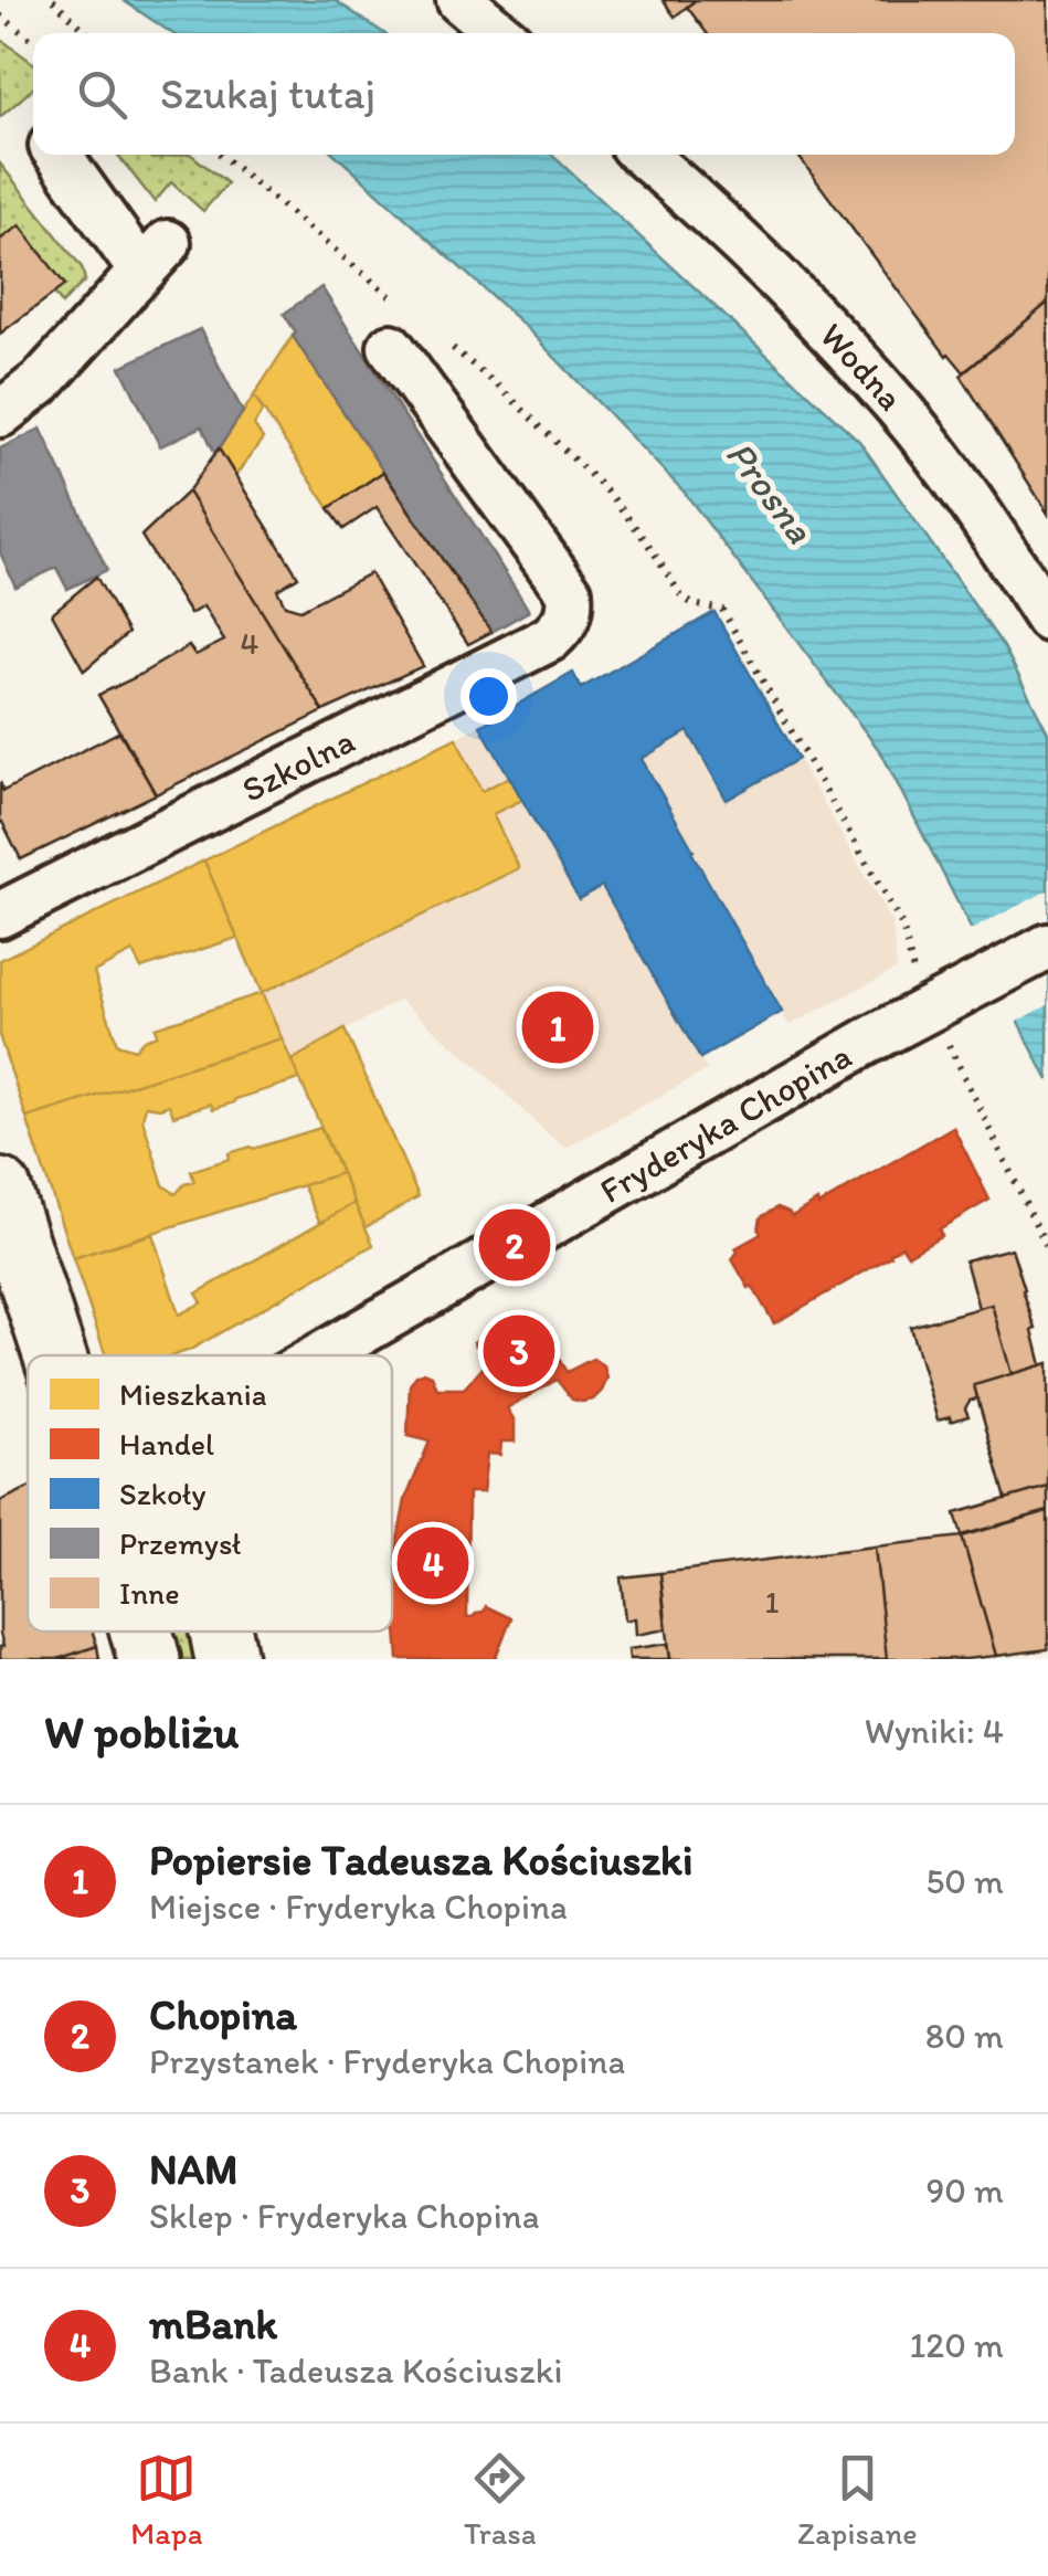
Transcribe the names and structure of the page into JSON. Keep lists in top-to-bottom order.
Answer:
{
  "streets": {
    "street": ["Wodna", "Szkolna", "Fryderyka Chopina"]
  },
  "water": ["Prosna"],
  "house_numbers": ["4", "1"],
  "legend": [
    "Mieszkania",
    "Handel",
    "Szkoły",
    "Przemysł",
    "Inne"
  ],
  "page": {
    "search": "Szukaj tutaj",
    "pins": [
      "1",
      "2",
      "3",
      "4"
    ],
    "heading": ["W pobliżu", "Wyniki: 4"],
    "list": [
      {
        "mark": "1",
        "name": "Popiersie Tadeusza Kościuszki",
        "note": "Miejsce · Fryderyka Chopina",
        "value": "50 m"
      },
      {
        "mark": "2",
        "name": "Chopina",
        "note": "Przystanek · Fryderyka Chopina",
        "value": "80 m"
      },
      {
        "mark": "3",
        "name": "NAM",
        "note": "Sklep · Fryderyka Chopina",
        "value": "90 m"
      },
      {
        "mark": "4",
        "name": "mBank",
        "note": "Bank · Tadeusza Kościuszki",
        "value": "120 m"
      }
    ],
    "nav": ["Mapa", "Trasa", "Zapisane"]
  }
}
